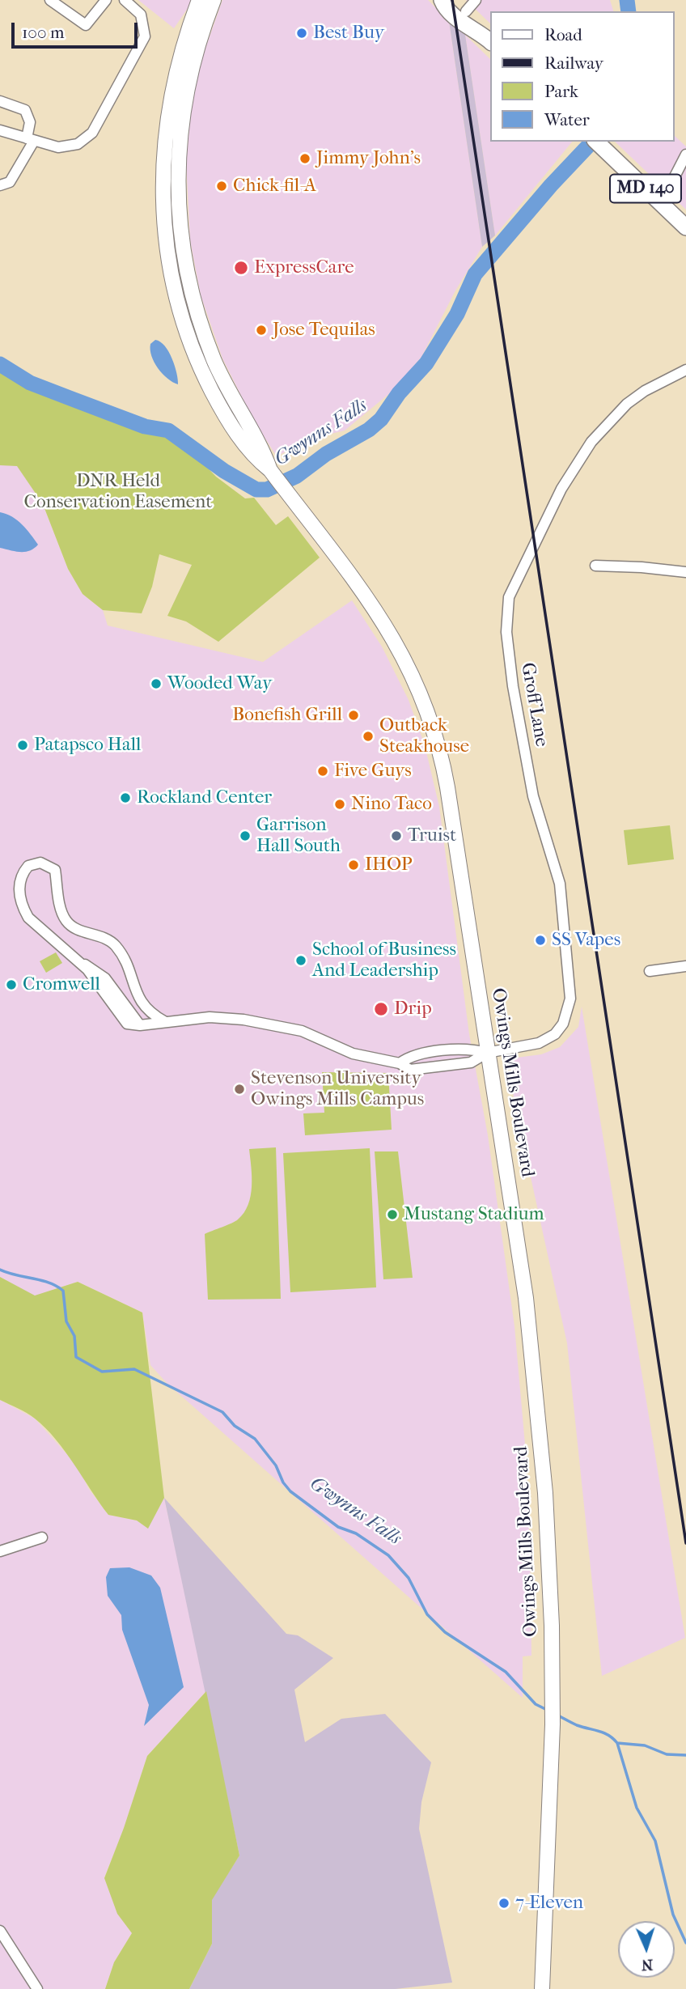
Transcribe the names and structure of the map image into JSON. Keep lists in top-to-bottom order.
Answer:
{
  "streets": {
    "main road": ["MD 140", "Owings Mills Boulevard"],
    "street": ["Groff Lane"]
  },
  "crossings": [
    ["Groff Lane", "Owings Mills Boulevard"]
  ],
  "water": ["Gwynns Falls"],
  "parks": ["DNR Held Conservation Easement"],
  "places": [
    "Best Buy",
    "Jimmy John's",
    "Chick-fil-A",
    "ExpressCare",
    "Jose Tequilas",
    "Wooded Way",
    "Bonefish Grill",
    "Outback Steakhouse",
    "Patapsco Hall",
    "Five Guys",
    "Rockland Center",
    "Nino Taco",
    "Garrison Hall South",
    "Truist",
    "IHOP",
    "SS Vapes",
    "School of Business And Leadership",
    "Cromwell",
    "Drip",
    "Stevenson University Owings Mills Campus",
    "Mustang Stadium",
    "7-Eleven"
  ],
  "legend": [
    "Road",
    "Railway",
    "Park",
    "Water"
  ],
  "scale_bar": "100 m",
  "north": "bottom"
}
